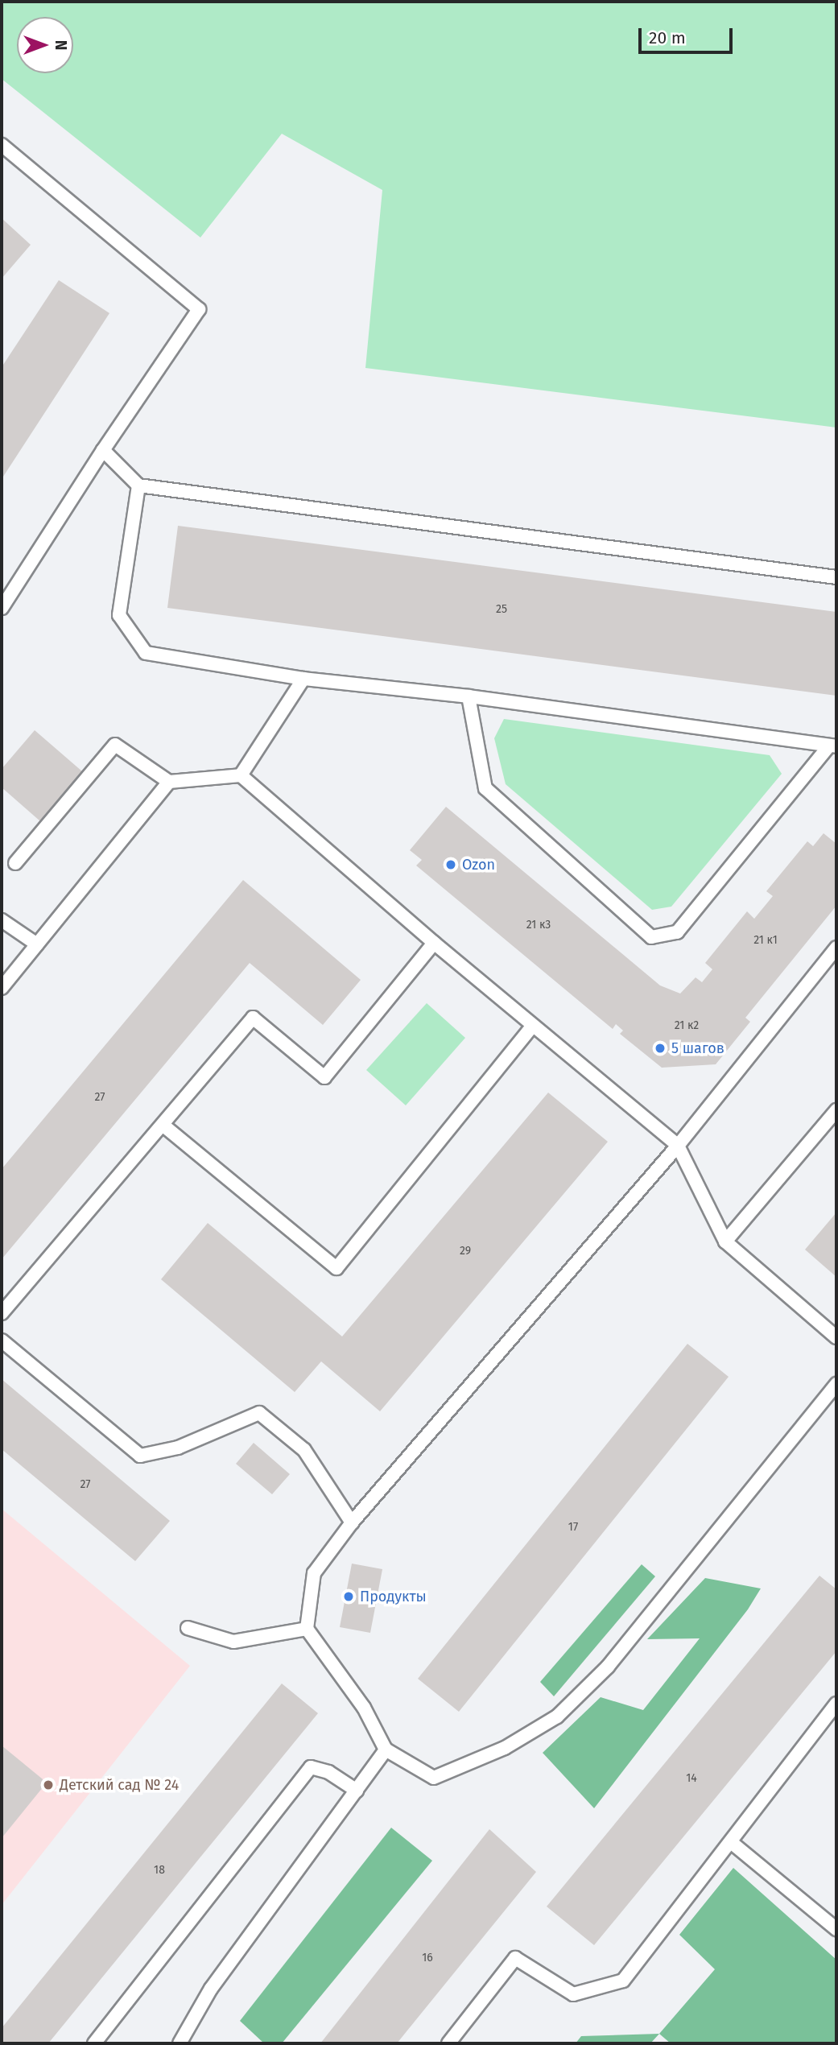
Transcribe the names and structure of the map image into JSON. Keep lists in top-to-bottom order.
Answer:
{
  "places": [
    "Ozon",
    "5 шагов",
    "Продукты",
    "Детский сад № 24"
  ],
  "house_numbers": [
    "25",
    "21 к3",
    "21 к1",
    "21 к2",
    "27",
    "29",
    "27",
    "17",
    "14",
    "18",
    "16"
  ],
  "scale_bar": "20 m",
  "north": "right"
}
